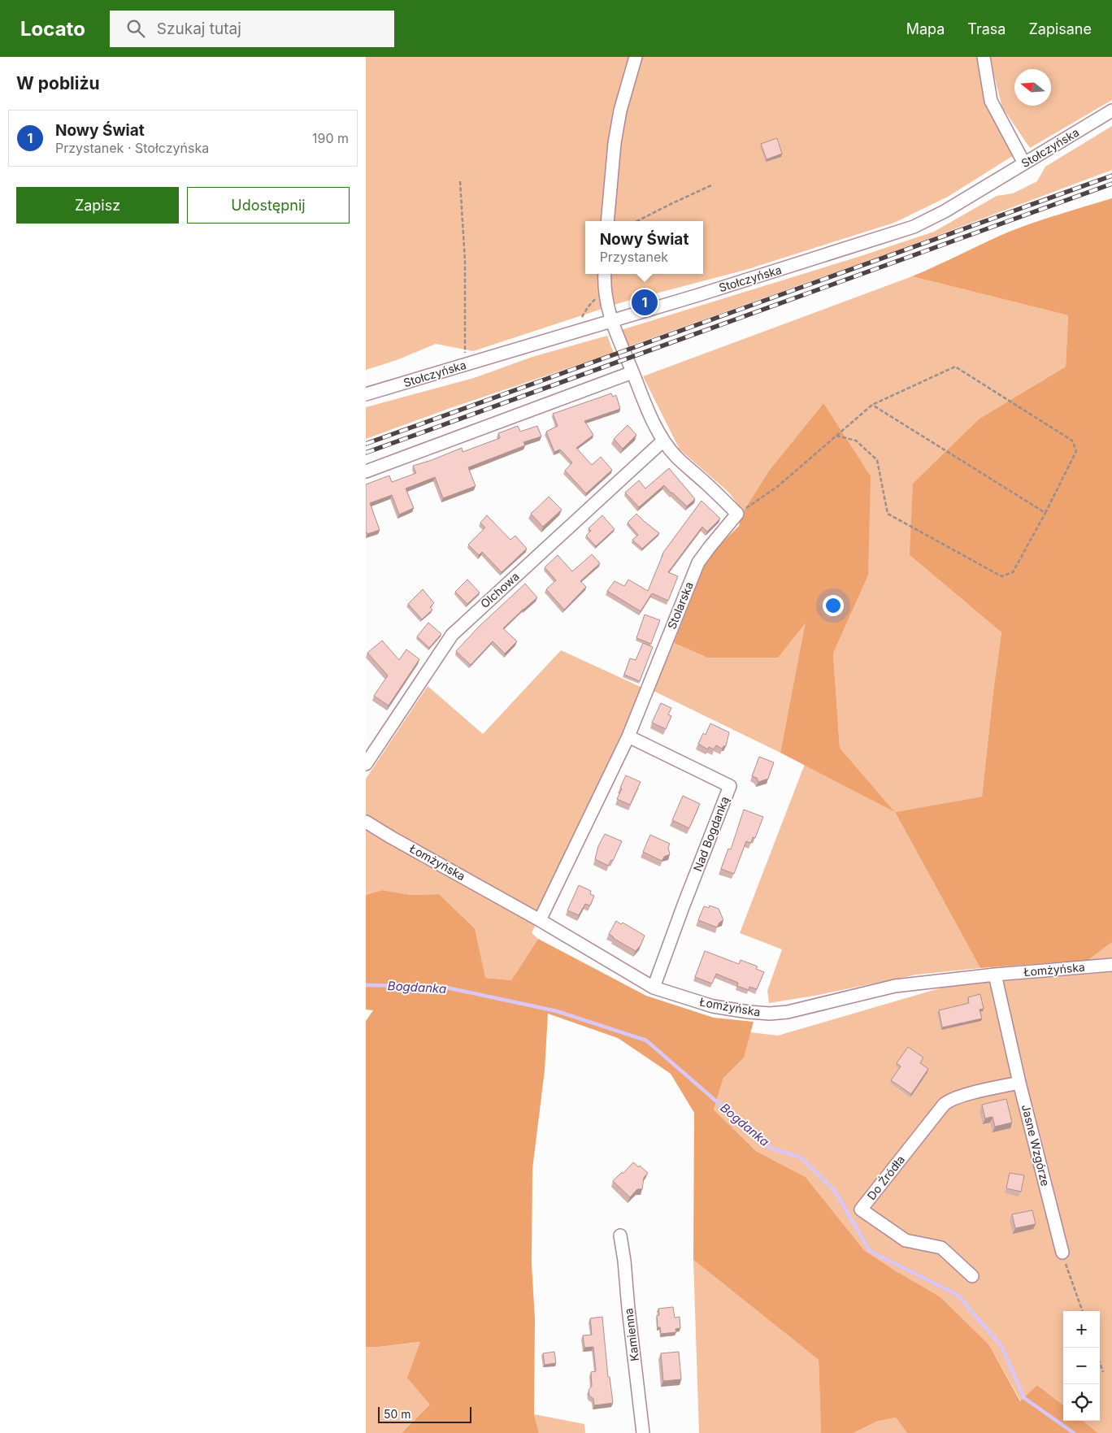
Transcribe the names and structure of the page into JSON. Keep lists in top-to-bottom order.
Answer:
{
  "streets": {
    "street": [
      "Stołczyńska",
      "Olchowa",
      "Stolarska",
      "Nad Bogdanką",
      "Łomżyńska",
      "Jasne Wzgórze",
      "Do Źródła",
      "Kamienna"
    ]
  },
  "crossings": [
    ["Stolarska", "Nad Bogdanką"],
    ["Stolarska", "Łomżyńska"],
    ["Nad Bogdanką", "Łomżyńska"],
    ["Łomżyńska", "Jasne Wzgórze"],
    ["Jasne Wzgórze", "Do Źródła"]
  ],
  "water": ["Bogdanka"],
  "scale_bar": "50 m",
  "north": "left",
  "page": {
    "header": "Locato",
    "search": "Szukaj tutaj",
    "nav": ["Mapa", "Trasa", "Zapisane"],
    "heading": "W pobliżu",
    "list": [
      {
        "mark": "1",
        "name": "Nowy Świat",
        "note": "Przystanek · Stołczyńska",
        "value": "190 m"
      }
    ],
    "buttons": ["Zapisz", "Udostępnij"],
    "popup": ["Nowy Świat", "Przystanek"],
    "pins": "1",
    "map_buttons": ["+", "−"],
    "scale": "50 m"
  }
}
